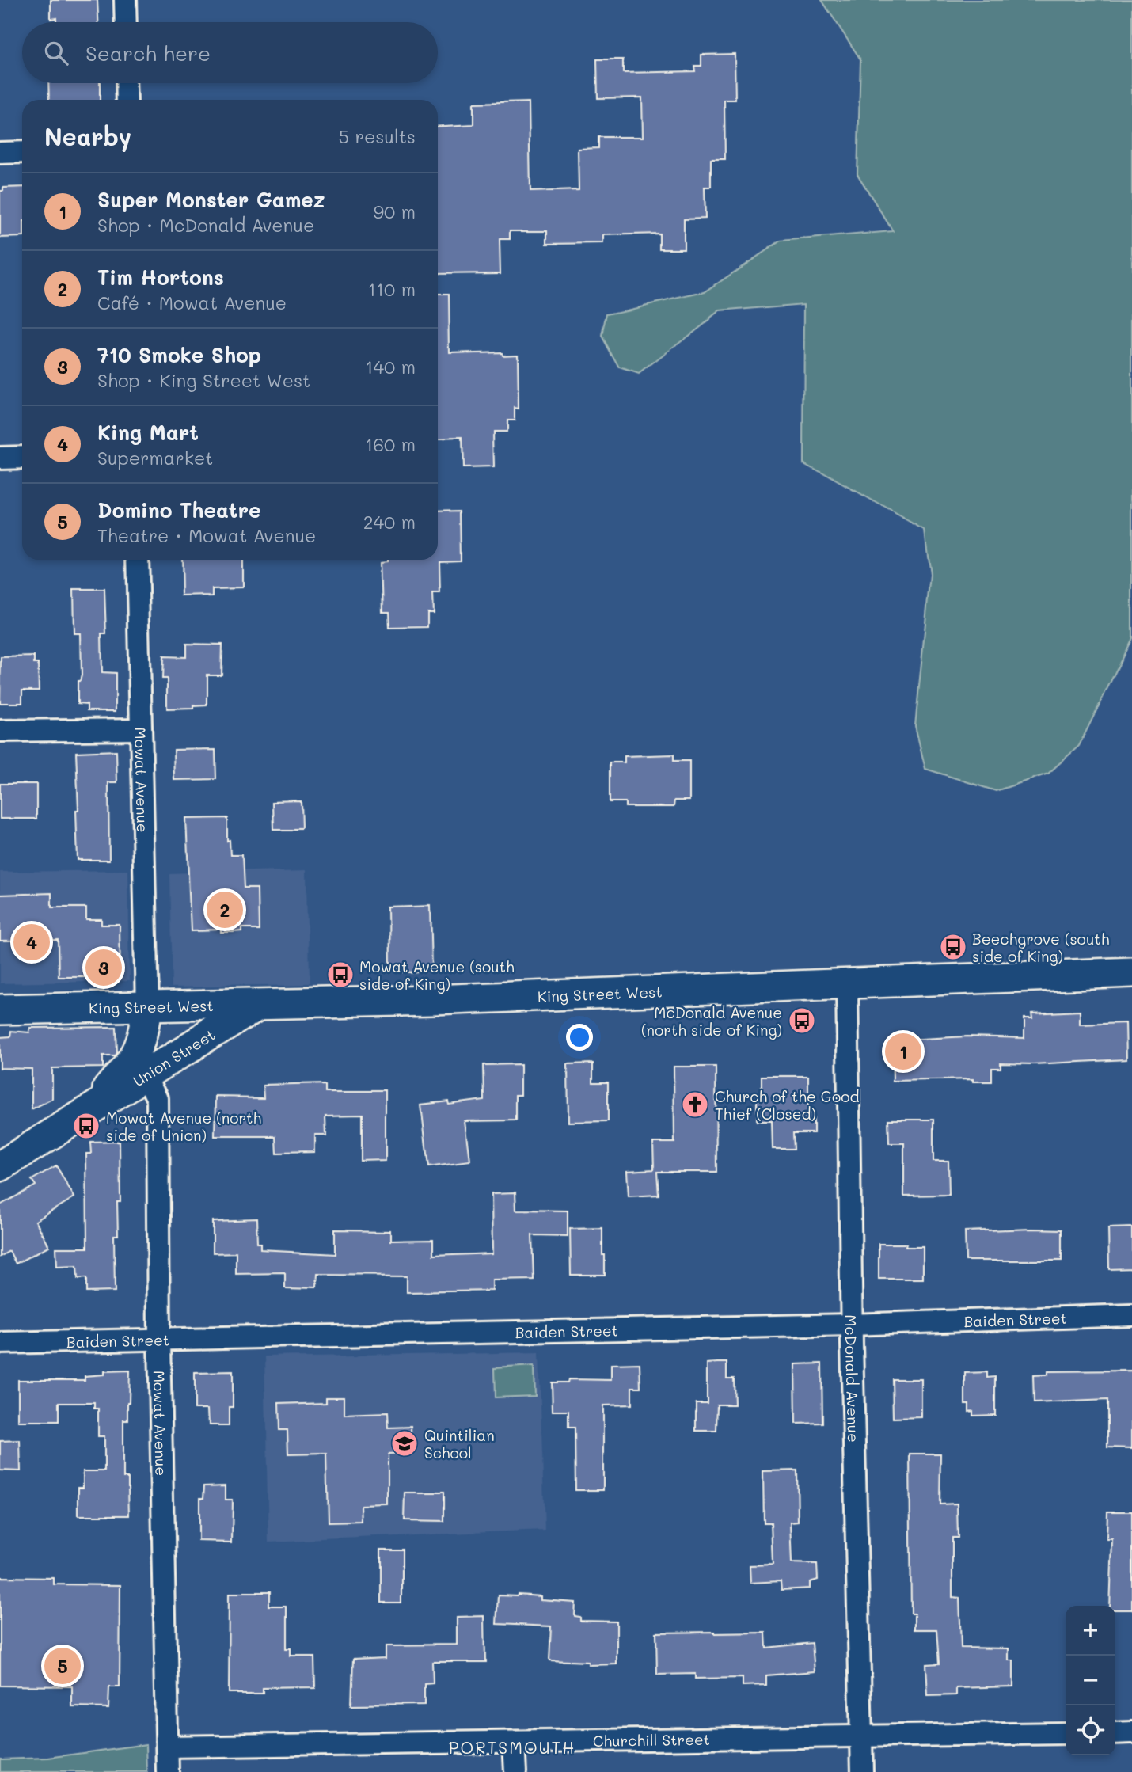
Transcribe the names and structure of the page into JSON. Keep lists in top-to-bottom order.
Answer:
{
  "streets": {
    "main road": ["King Street West", "Union Street"],
    "street": [
      "Mowat Avenue",
      "Baiden Street",
      "McDonald Avenue",
      "Churchill Street"
    ]
  },
  "crossings": [
    ["Mowat Avenue", "King Street West"],
    ["Mowat Avenue", "Union Street"],
    ["Mowat Avenue", "Baiden Street"],
    ["Mowat Avenue", "Churchill Street"],
    ["King Street West", "Union Street"],
    ["King Street West", "McDonald Avenue"],
    ["Baiden Street", "McDonald Avenue"],
    ["McDonald Avenue", "Churchill Street"]
  ],
  "districts": ["PORTSMOUTH"],
  "places": {
    "bus stop": [
      "Beechgrove (south side of King)",
      "Mowat Avenue (south side of King)",
      "McDonald Avenue (north side of King)",
      "Mowat Avenue (north side of Union)"
    ],
    "church": ["Church of the Good Thief (Closed)"],
    "school or university": ["Quintilian School"]
  },
  "page": {
    "search": "Search here",
    "heading": ["Nearby", "5 results"],
    "list": [
      {
        "mark": "1",
        "name": "Super Monster Gamez",
        "note": "Shop · McDonald Avenue",
        "value": "90 m"
      },
      {
        "mark": "2",
        "name": "Tim Hortons",
        "note": "Café · Mowat Avenue",
        "value": "110 m"
      },
      {
        "mark": "3",
        "name": "710 Smoke Shop",
        "note": "Shop · King Street West",
        "value": "140 m"
      },
      {
        "mark": "4",
        "name": "King Mart",
        "note": "Supermarket",
        "value": "160 m"
      },
      {
        "mark": "5",
        "name": "Domino Theatre",
        "note": "Theatre · Mowat Avenue",
        "value": "240 m"
      }
    ],
    "pins": [
      "2",
      "4",
      "3",
      "1",
      "5"
    ],
    "map_buttons": ["+", "−"]
  }
}
